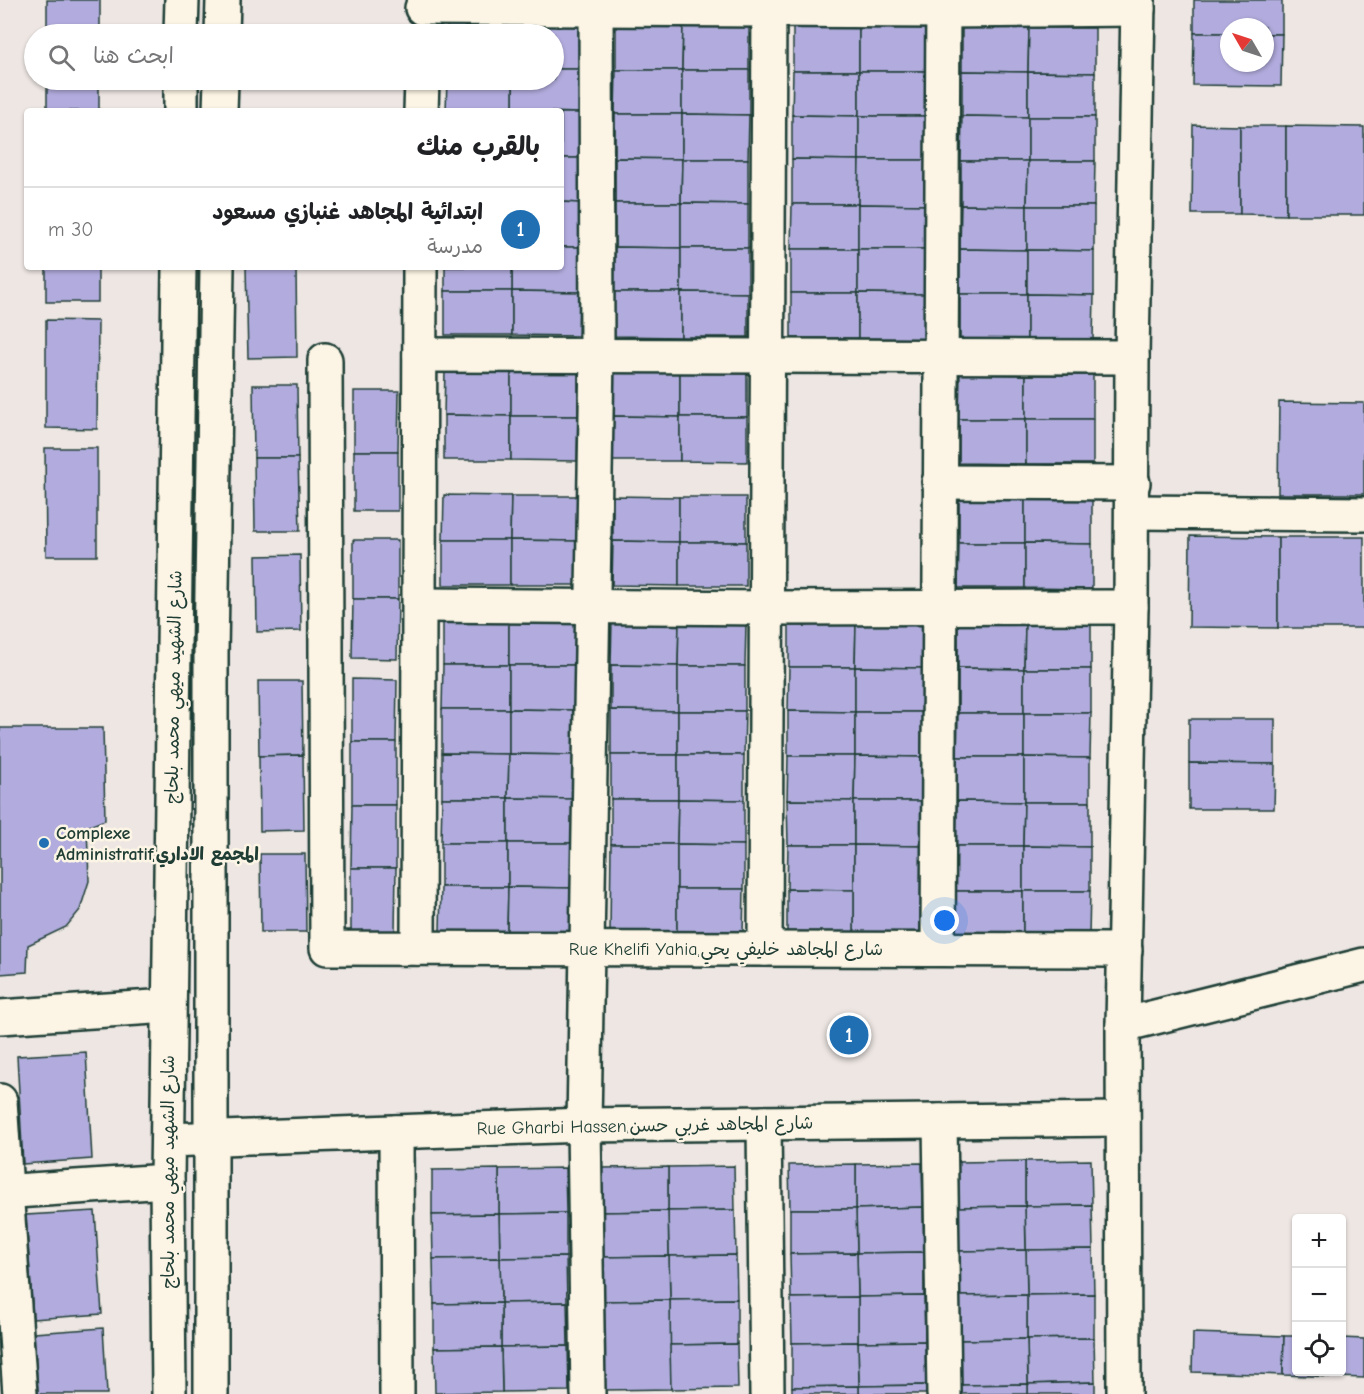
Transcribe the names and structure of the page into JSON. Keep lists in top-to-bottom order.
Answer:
{
  "streets": {
    "street": ["شارع الشهيد ميهي محمد بلحاج", "Rue Khelifi Yahia,شارع المجاهد خليفي يحي", "Rue Gharbi Hassen,شارع المجاهد غربي حسن"]
  },
  "crossings": [
    ["شارع الشهيد ميهي محمد بلحاج", "Rue Gharbi Hassen,شارع المجاهد غربي حسن"]
  ],
  "places": ["Complexe Administratif,المجمع الاداري"],
  "north": "top left",
  "page": {
    "search": "ابحث هنا",
    "heading": "بالقرب منك",
    "list": [
      {
        "mark": "1",
        "name": "ابتدائية المجاهد غنبازي مسعود",
        "note": "مدرسة",
        "value": "30 m"
      }
    ],
    "pins": "1",
    "map_buttons": ["+", "−"]
  }
}
